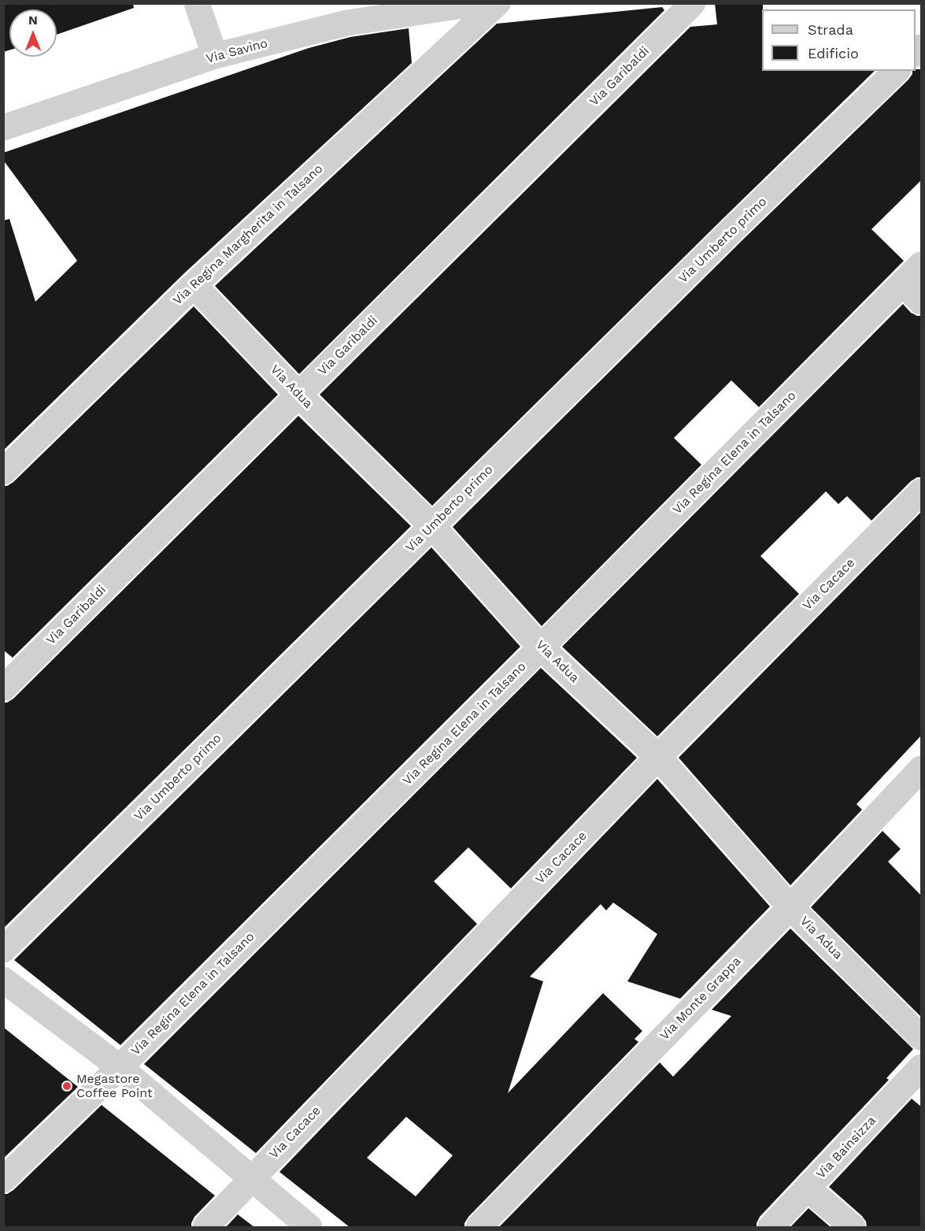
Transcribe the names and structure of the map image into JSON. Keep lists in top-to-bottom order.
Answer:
{
  "streets": {
    "street": [
      "Via Savino",
      "Via Garibaldi",
      "Via Regina Margherita in Talsano",
      "Via Umberto primo",
      "Via Adua",
      "Via Regina Elena in Talsano",
      "Via Cacace",
      "Via Monte Grappa",
      "Via Bainsizza"
    ]
  },
  "crossings": [
    ["Via Garibaldi", "Via Adua"],
    ["Via Regina Margherita in Talsano", "Via Adua"],
    ["Via Umberto primo", "Via Adua"],
    ["Via Adua", "Via Regina Elena in Talsano"],
    ["Via Adua", "Via Cacace"],
    ["Via Adua", "Via Monte Grappa"]
  ],
  "places": ["Megastore Coffee Point"],
  "legend": ["Strada", "Edificio"],
  "north": "top"
}
